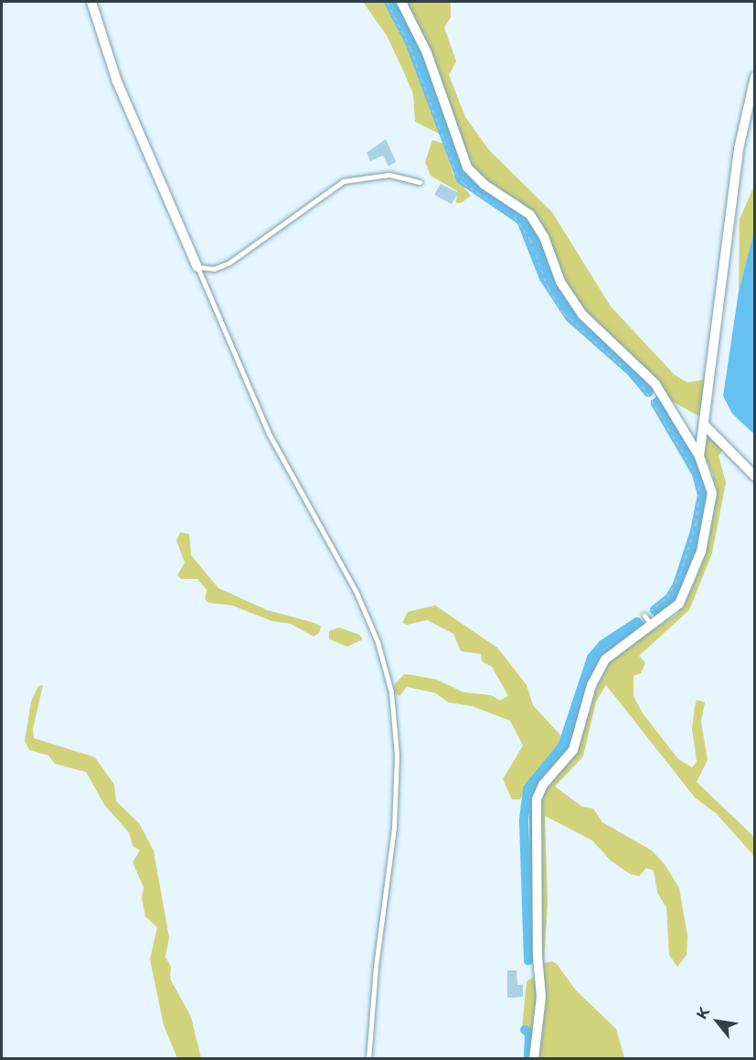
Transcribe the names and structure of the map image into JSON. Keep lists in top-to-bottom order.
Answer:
{
  "north": "top left"
}
